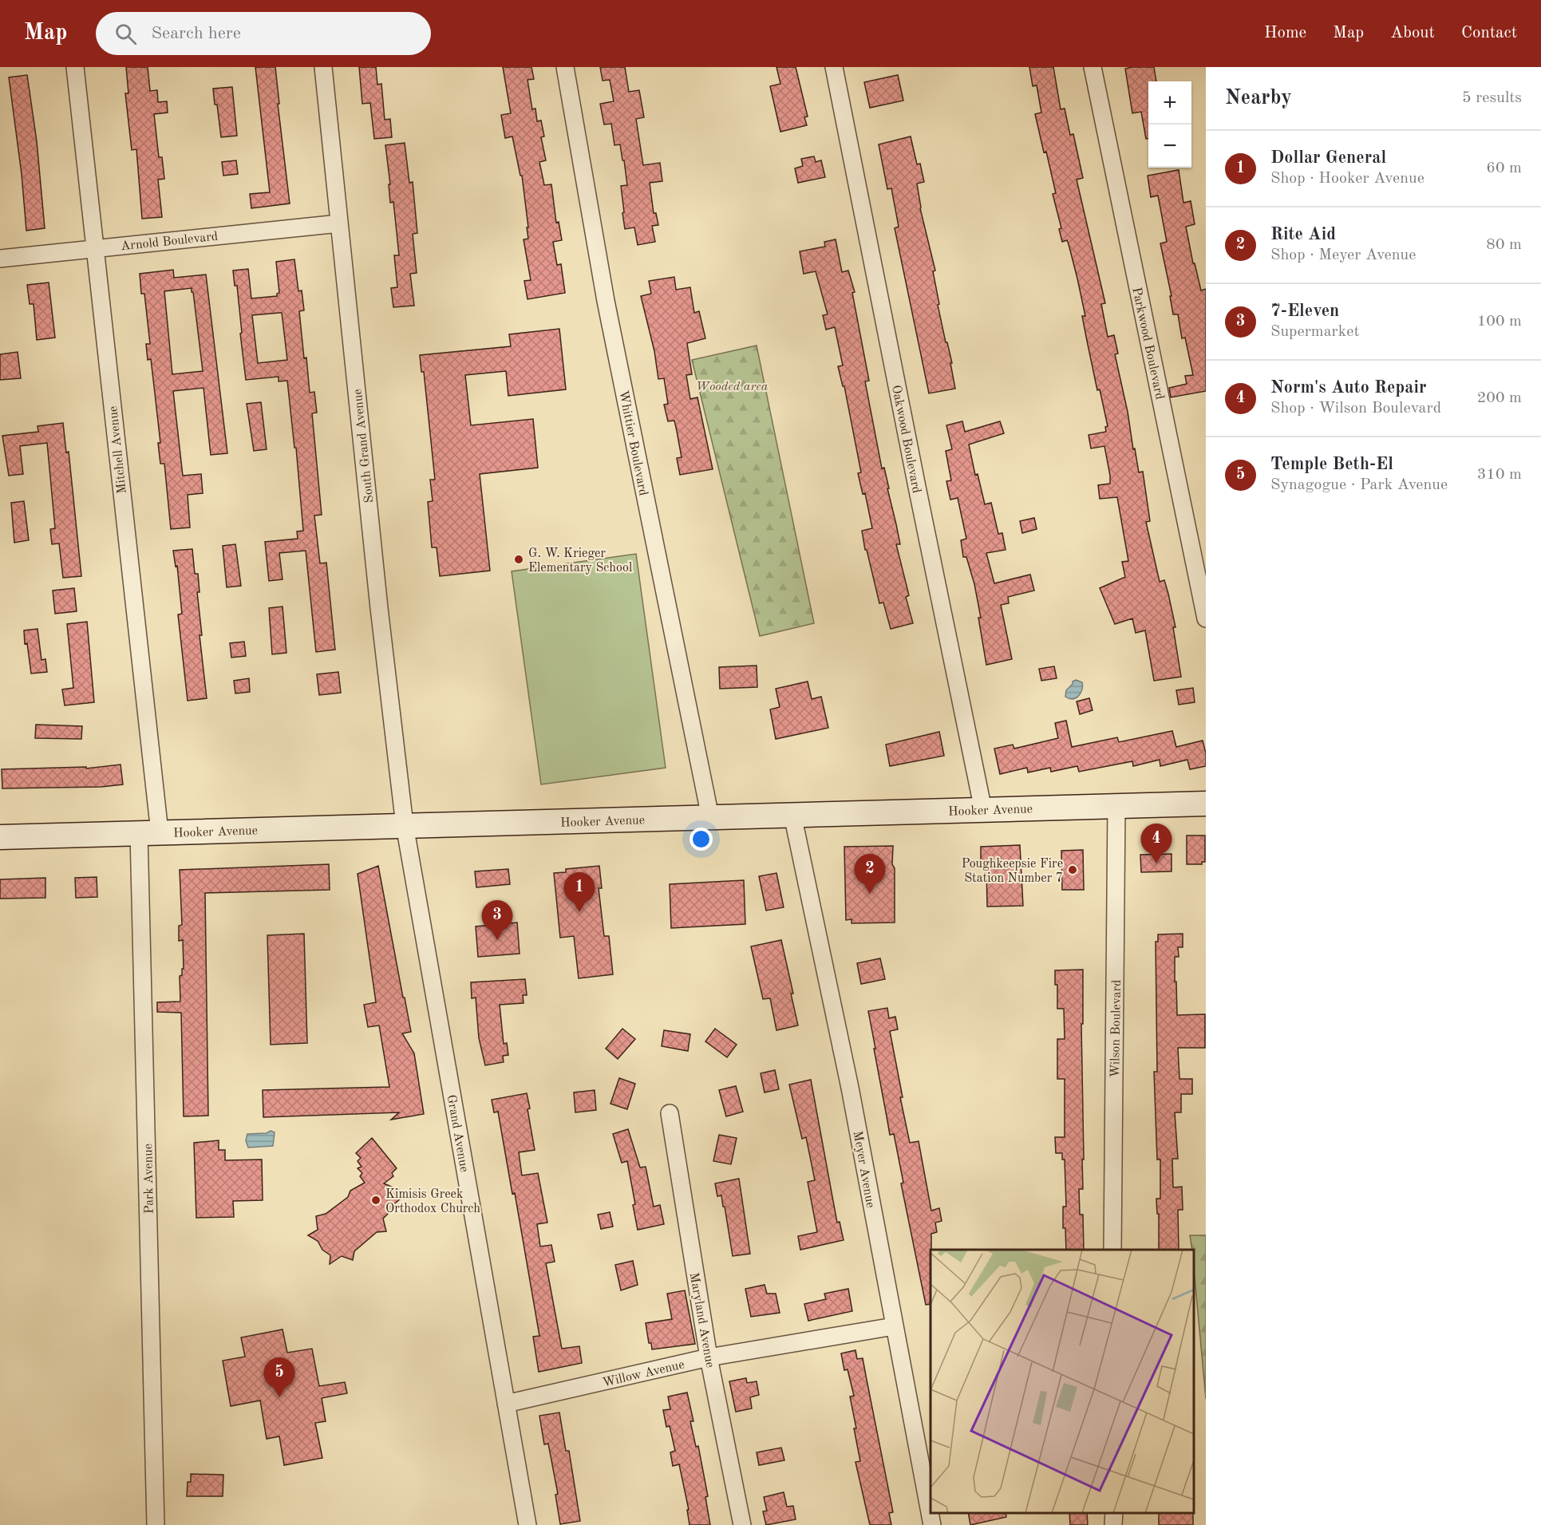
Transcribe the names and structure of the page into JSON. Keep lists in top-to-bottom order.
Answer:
{
  "streets": {
    "street": [
      "Arnold Boulevard",
      "Parkwood Boulevard",
      "Oakwood Boulevard",
      "Whittier Boulevard",
      "South Grand Avenue",
      "Mitchell Avenue",
      "Hooker Avenue",
      "Wilson Boulevard",
      "Grand Avenue",
      "Meyer Avenue",
      "Park Avenue",
      "Maryland Avenue",
      "Willow Avenue"
    ]
  },
  "crossings": [
    ["Arnold Boulevard", "South Grand Avenue"],
    ["Arnold Boulevard", "Mitchell Avenue"],
    ["Oakwood Boulevard", "Hooker Avenue"],
    ["Whittier Boulevard", "Hooker Avenue"],
    ["South Grand Avenue", "Hooker Avenue"],
    ["South Grand Avenue", "Grand Avenue"],
    ["Mitchell Avenue", "Hooker Avenue"],
    ["Mitchell Avenue", "Park Avenue"],
    ["Hooker Avenue", "Wilson Boulevard"],
    ["Hooker Avenue", "Grand Avenue"],
    ["Hooker Avenue", "Meyer Avenue"],
    ["Hooker Avenue", "Park Avenue"],
    ["Grand Avenue", "Willow Avenue"],
    ["Meyer Avenue", "Willow Avenue"],
    ["Maryland Avenue", "Willow Avenue"]
  ],
  "parks": ["Wooded area"],
  "places": ["G. W. Krieger Elementary School", "Poughkeepsie Fire Station Number 7", "Kimisis Greek Orthodox Church"],
  "page": {
    "header": "Map",
    "search": "Search here",
    "nav": [
      "Home",
      "Map",
      "About",
      "Contact"
    ],
    "heading": ["Nearby", "5 results"],
    "map_buttons": ["+", "−"],
    "list": [
      {
        "mark": "1",
        "name": "Dollar General",
        "note": "Shop · Hooker Avenue",
        "value": "60 m"
      },
      {
        "mark": "2",
        "name": "Rite Aid",
        "note": "Shop · Meyer Avenue",
        "value": "80 m"
      },
      {
        "mark": "3",
        "name": "7-Eleven",
        "note": "Supermarket",
        "value": "100 m"
      },
      {
        "mark": "4",
        "name": "Norm's Auto Repair",
        "note": "Shop · Wilson Boulevard",
        "value": "200 m"
      },
      {
        "mark": "5",
        "name": "Temple Beth-El",
        "note": "Synagogue · Park Avenue",
        "value": "310 m"
      }
    ],
    "pins": [
      "4",
      "2",
      "1",
      "3",
      "5"
    ]
  }
}
